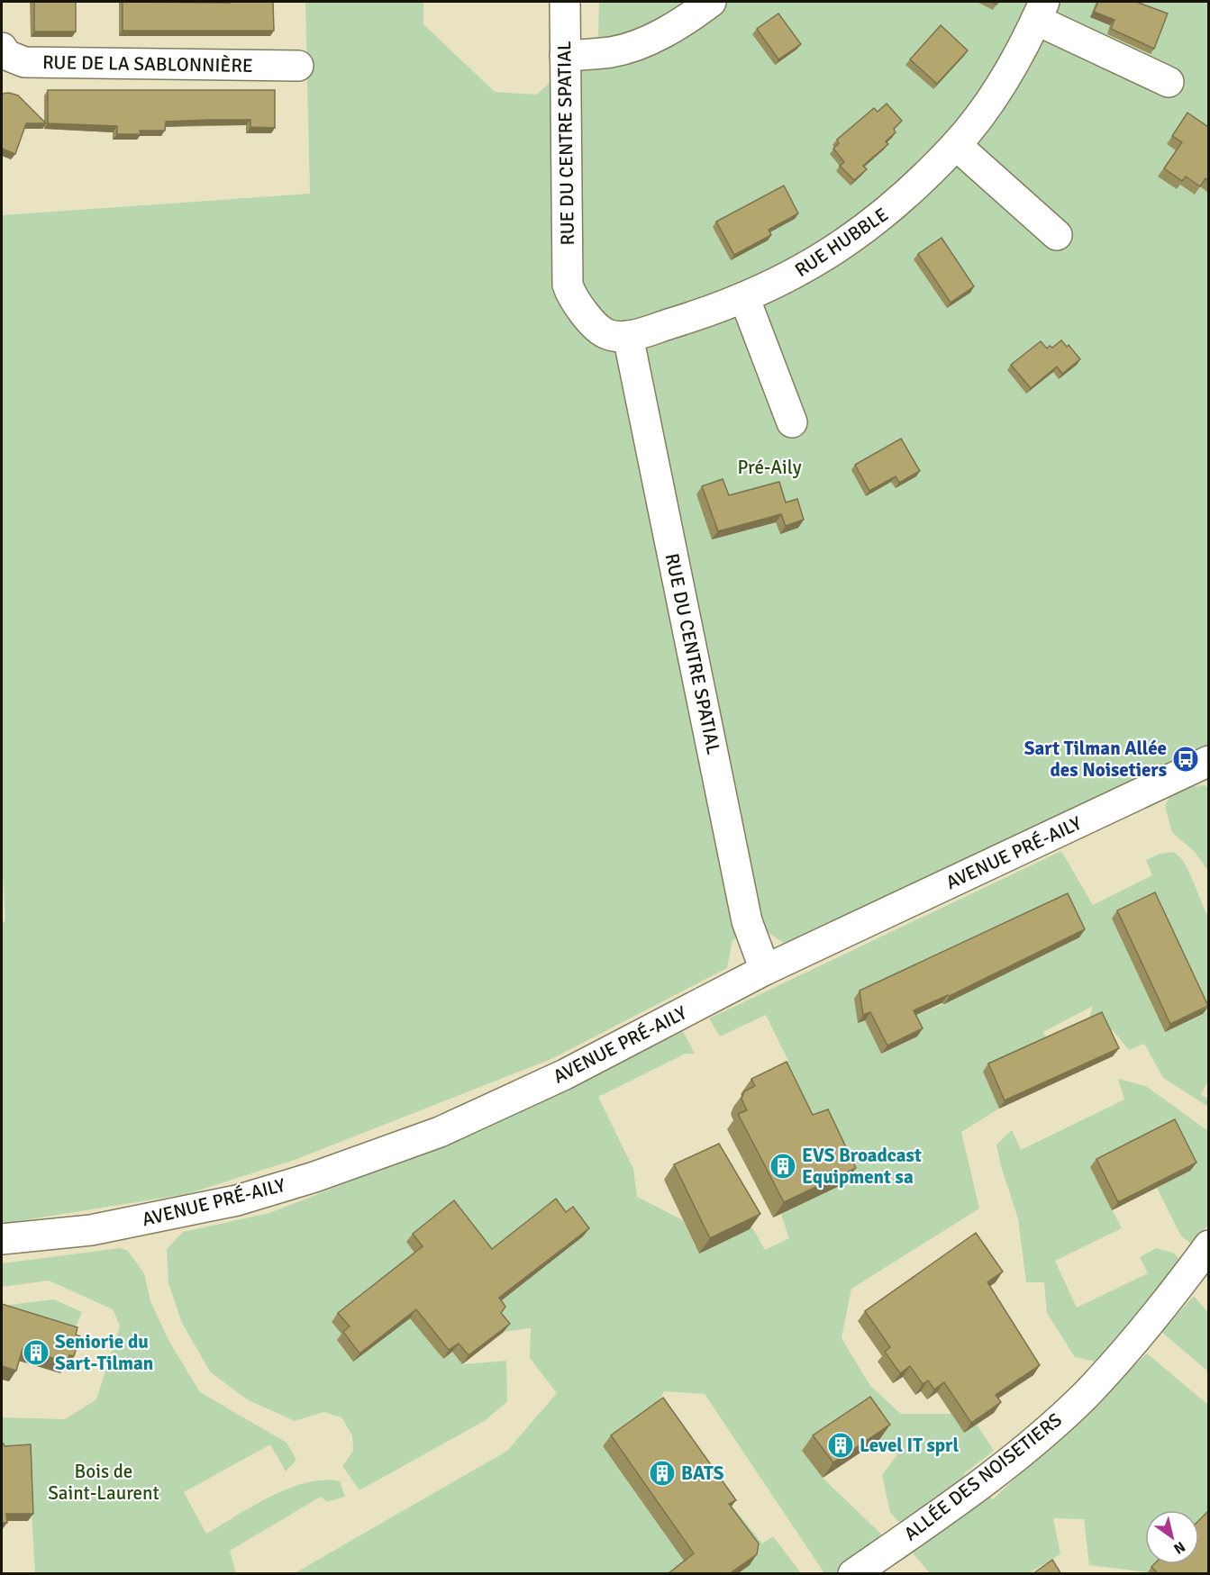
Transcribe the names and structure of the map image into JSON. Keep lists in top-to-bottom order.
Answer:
{
  "streets": {
    "street": [
      "RUE DE LA SABLONNIÈRE",
      "RUE DU CENTRE SPATIAL",
      "RUE HUBBLE",
      "AVENUE PRÉ-AILY",
      "ALLÉE DES NOISETIERS"
    ]
  },
  "crossings": [
    ["RUE DU CENTRE SPATIAL", "RUE HUBBLE"],
    ["RUE DU CENTRE SPATIAL", "AVENUE PRÉ-AILY"]
  ],
  "parks": ["Pré-Aily", "Bois de Saint-Laurent"],
  "places": {
    "bus stop": ["Sart Tilman Allée des Noisetiers"],
    "building": [
      "EVS Broadcast Equipment sa",
      "Seniorie du Sart-Tilman",
      "Level IT sprl",
      "BATS"
    ]
  },
  "north": "bottom right"
}
